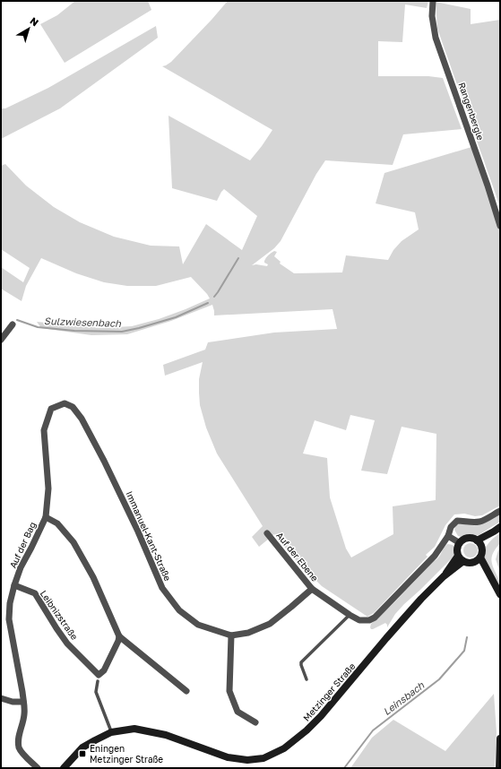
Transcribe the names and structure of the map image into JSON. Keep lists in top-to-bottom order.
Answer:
{
  "streets": {
    "main road": ["Metzinger Straße"],
    "street": [
      "Rangenbergle",
      "Immanuel-Kant-Straße",
      "Auf der Bag",
      "Auf der Ebene",
      "Leibnizstraße"
    ]
  },
  "crossings": [
    ["Immanuel-Kant-Straße", "Auf der Bag"],
    ["Immanuel-Kant-Straße", "Auf der Ebene"],
    ["Auf der Bag", "Leibnizstraße"]
  ],
  "water": ["Sulzwiesenbach", "Leinsbach"],
  "places": {
    "transit": ["Eningen Metzinger Straße"]
  },
  "north": "top right"
}
